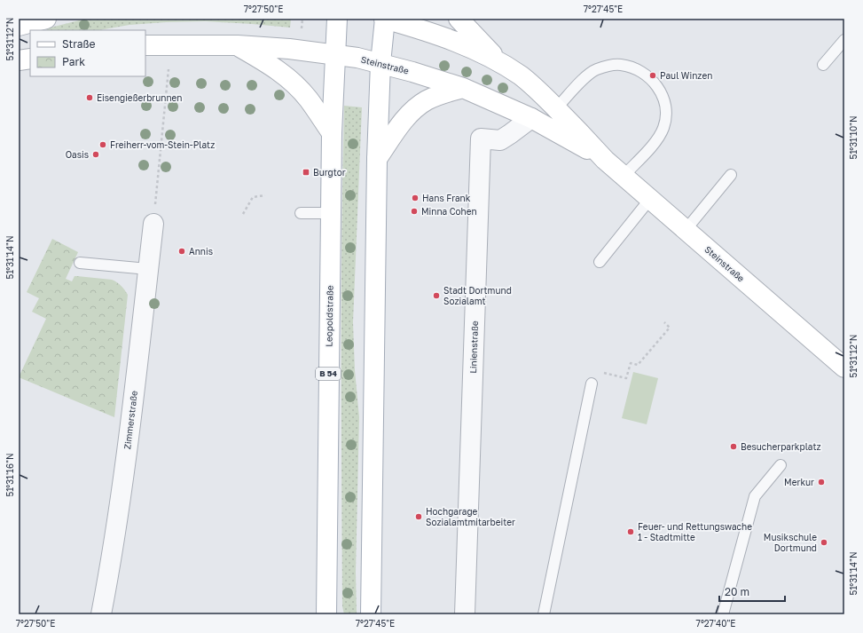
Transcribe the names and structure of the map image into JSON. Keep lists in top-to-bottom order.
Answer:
{
  "streets": {
    "main road": ["Steinstraße", "Leopoldstraße", "B 54"],
    "street": ["Linienstraße", "Zimmerstraße"]
  },
  "crossings": [
    ["Steinstraße", "Leopoldstraße"],
    ["Steinstraße", "Linienstraße"]
  ],
  "places": {
    "other": [
      "Paul Winzen",
      "Eisengießerbrunnen",
      "Freiherr-vom-Stein-Platz",
      "Oasis",
      "Hans Frank",
      "Minna Cohen",
      "Annis",
      "Stadt Dortmund Sozialamt",
      "Besucherparkplatz",
      "Merkur",
      "Hochgarage Sozialamtmitarbeiter",
      "Feuer- und Rettungswache 1 - Stadtmitte",
      "Musikschule Dortmund"
    ],
    "transit": ["Burgtor"]
  },
  "legend": ["Straße", "Park"],
  "scale_bar": "20 m",
  "coordinates": [
    "7°27'50\"E",
    "7°27'45\"E",
    "51°31'12\"N",
    "51°31'10\"N",
    "51°31'14\"N",
    "51°31'16\"N",
    "7°27'40\"E"
  ]
}
